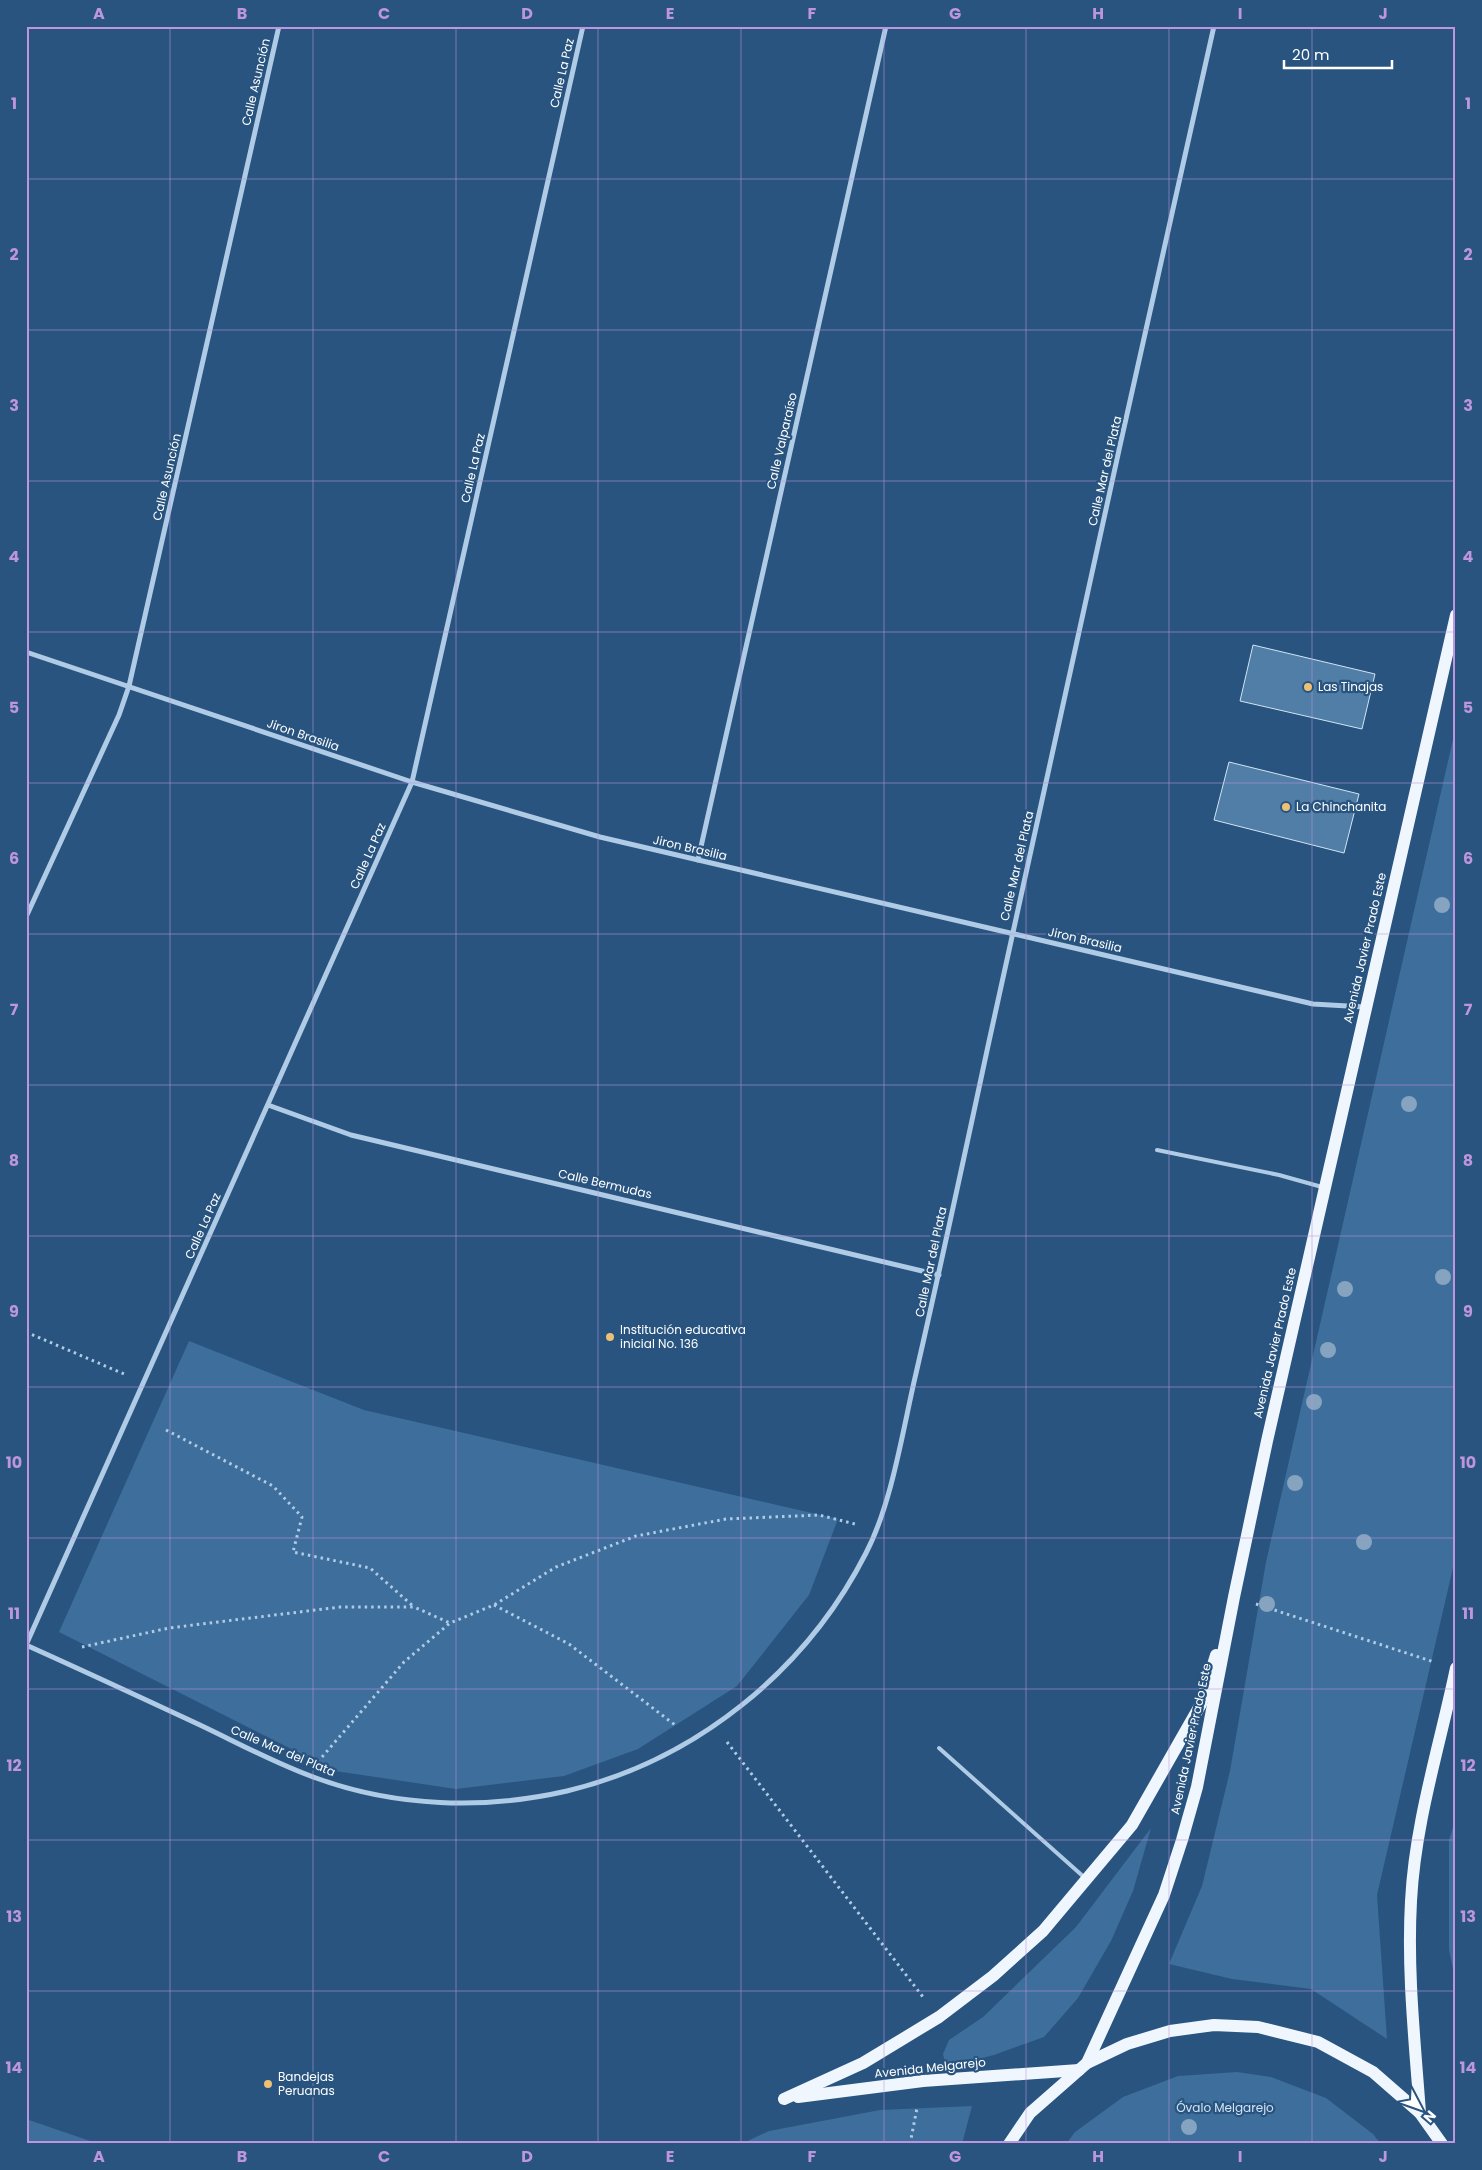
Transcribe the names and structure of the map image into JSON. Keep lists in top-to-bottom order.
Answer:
{
  "streets": {
    "main road": ["Avenida Javier Prado Este", "Avenida Melgarejo"],
    "street": [
      "Calle La Paz",
      "Calle Asunción",
      "Calle Valparaíso",
      "Calle Mar del Plata",
      "Jiron Brasilia",
      "Calle Bermudas"
    ]
  },
  "crossings": [
    ["Calle La Paz", "Calle Mar del Plata"],
    ["Calle La Paz", "Jiron Brasilia"],
    ["Calle La Paz", "Calle Bermudas"],
    ["Calle Asunción", "Jiron Brasilia"],
    ["Calle Valparaíso", "Jiron Brasilia"],
    ["Calle Mar del Plata", "Jiron Brasilia"],
    ["Calle Mar del Plata", "Calle Bermudas"],
    ["Jiron Brasilia", "Avenida Javier Prado Este"],
    ["Avenida Javier Prado Este", "Avenida Melgarejo"]
  ],
  "parks": ["Óvalo Melgarejo"],
  "places": [
    "Las Tinajas",
    "La Chinchanita",
    "Institución educativa inicial No. 136",
    "Bandejas Peruanas"
  ],
  "scale_bar": "20 m",
  "north": "bottom right",
  "grid": {
    "columns": [
      "A",
      "B",
      "C",
      "D",
      "E",
      "F",
      "G",
      "H",
      "I",
      "J"
    ],
    "rows": [
      "1",
      "2",
      "3",
      "4",
      "5",
      "6",
      "7",
      "8",
      "9",
      "10",
      "11",
      "12",
      "13",
      "14"
    ]
  }
}
